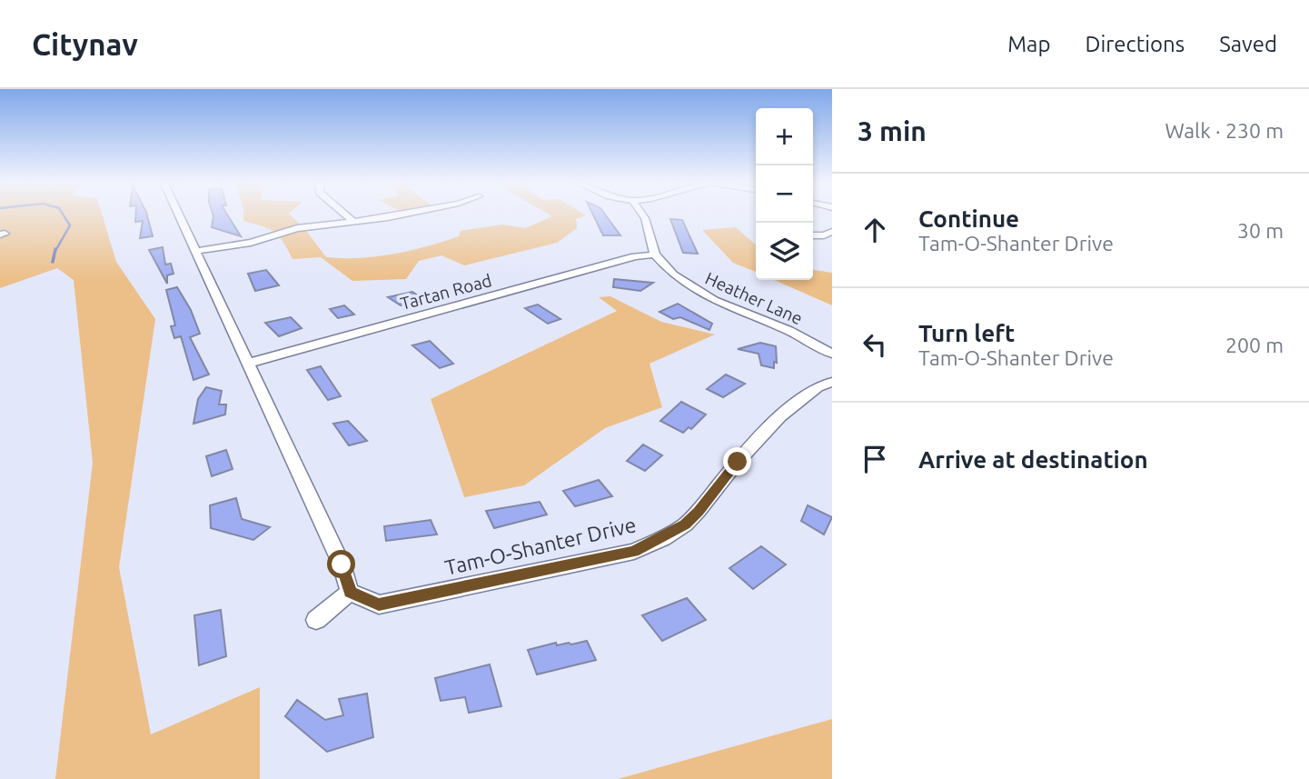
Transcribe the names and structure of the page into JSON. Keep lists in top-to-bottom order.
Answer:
{
  "streets": {
    "street": ["Tartan Road", "Heather Lane", "Tam-O-Shanter Drive"]
  },
  "crossings": [
    ["Tartan Road", "Heather Lane"]
  ],
  "page": {
    "header": "Citynav",
    "nav": ["Map", "Directions", "Saved"],
    "heading": ["3 min", "Walk · 230 m"],
    "map_buttons": ["+", "−"],
    "list": [
      ["Continue", "Tam-O-Shanter Drive", "30 m"],
      ["Turn left", "Tam-O-Shanter Drive", "200 m"],
      "Arrive at destination"
    ]
  }
}
